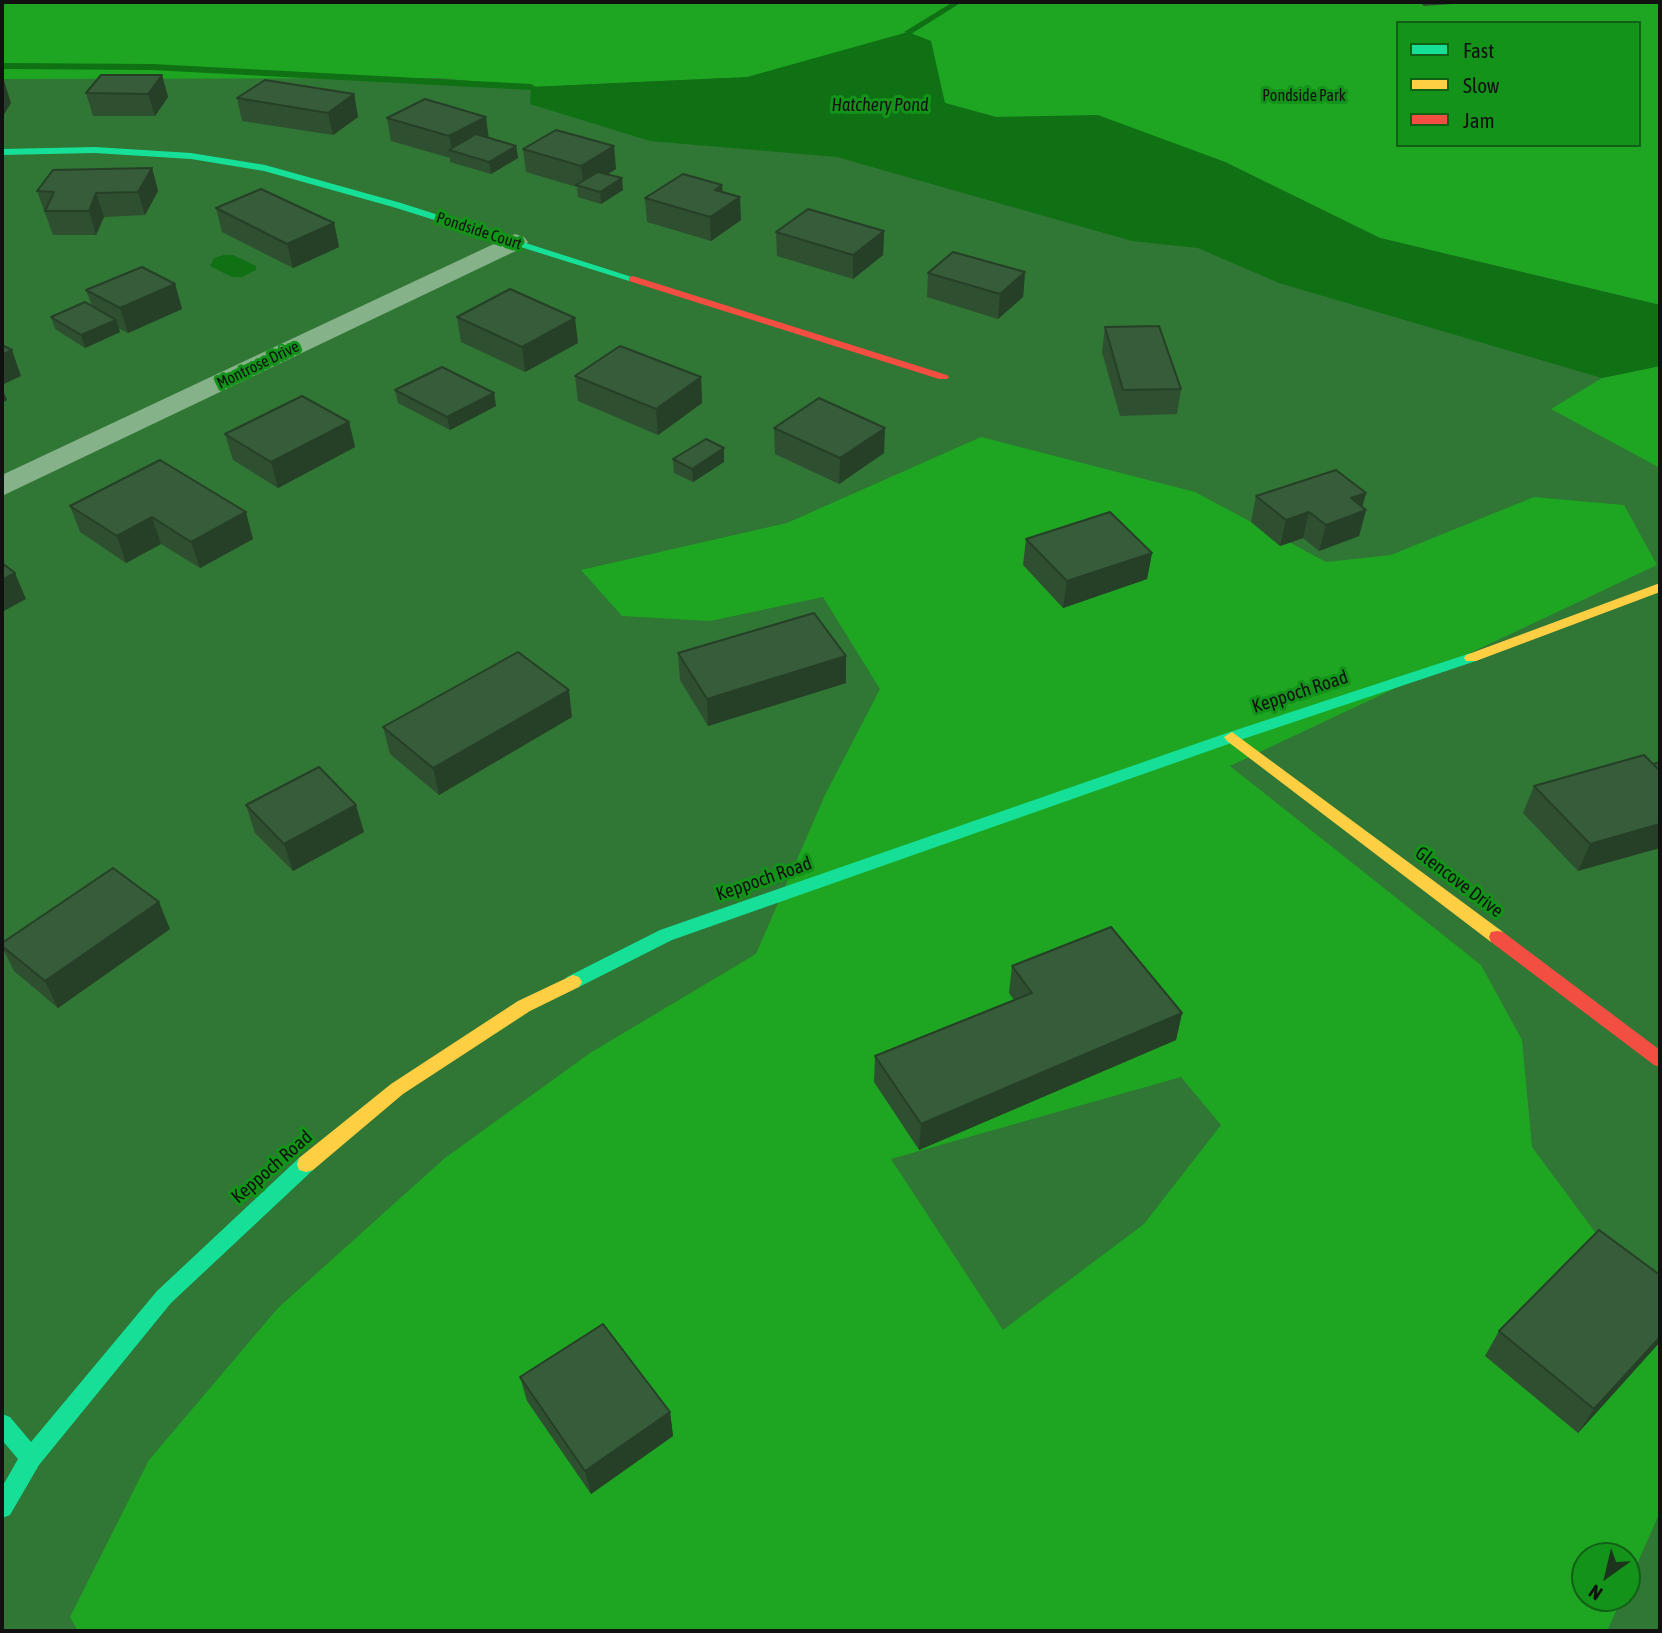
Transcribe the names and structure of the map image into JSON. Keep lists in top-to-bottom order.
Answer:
{
  "streets": {
    "street": [
      "Pondside Court",
      "Montrose Drive",
      "Keppoch Road",
      "Glencove Drive"
    ]
  },
  "crossings": [
    ["Pondside Court", "Montrose Drive"],
    ["Keppoch Road", "Glencove Drive"]
  ],
  "water": ["Hatchery Pond"],
  "parks": ["Pondside Park"],
  "legend": ["Fast", "Slow", "Jam"],
  "north": "bottom left"
}
